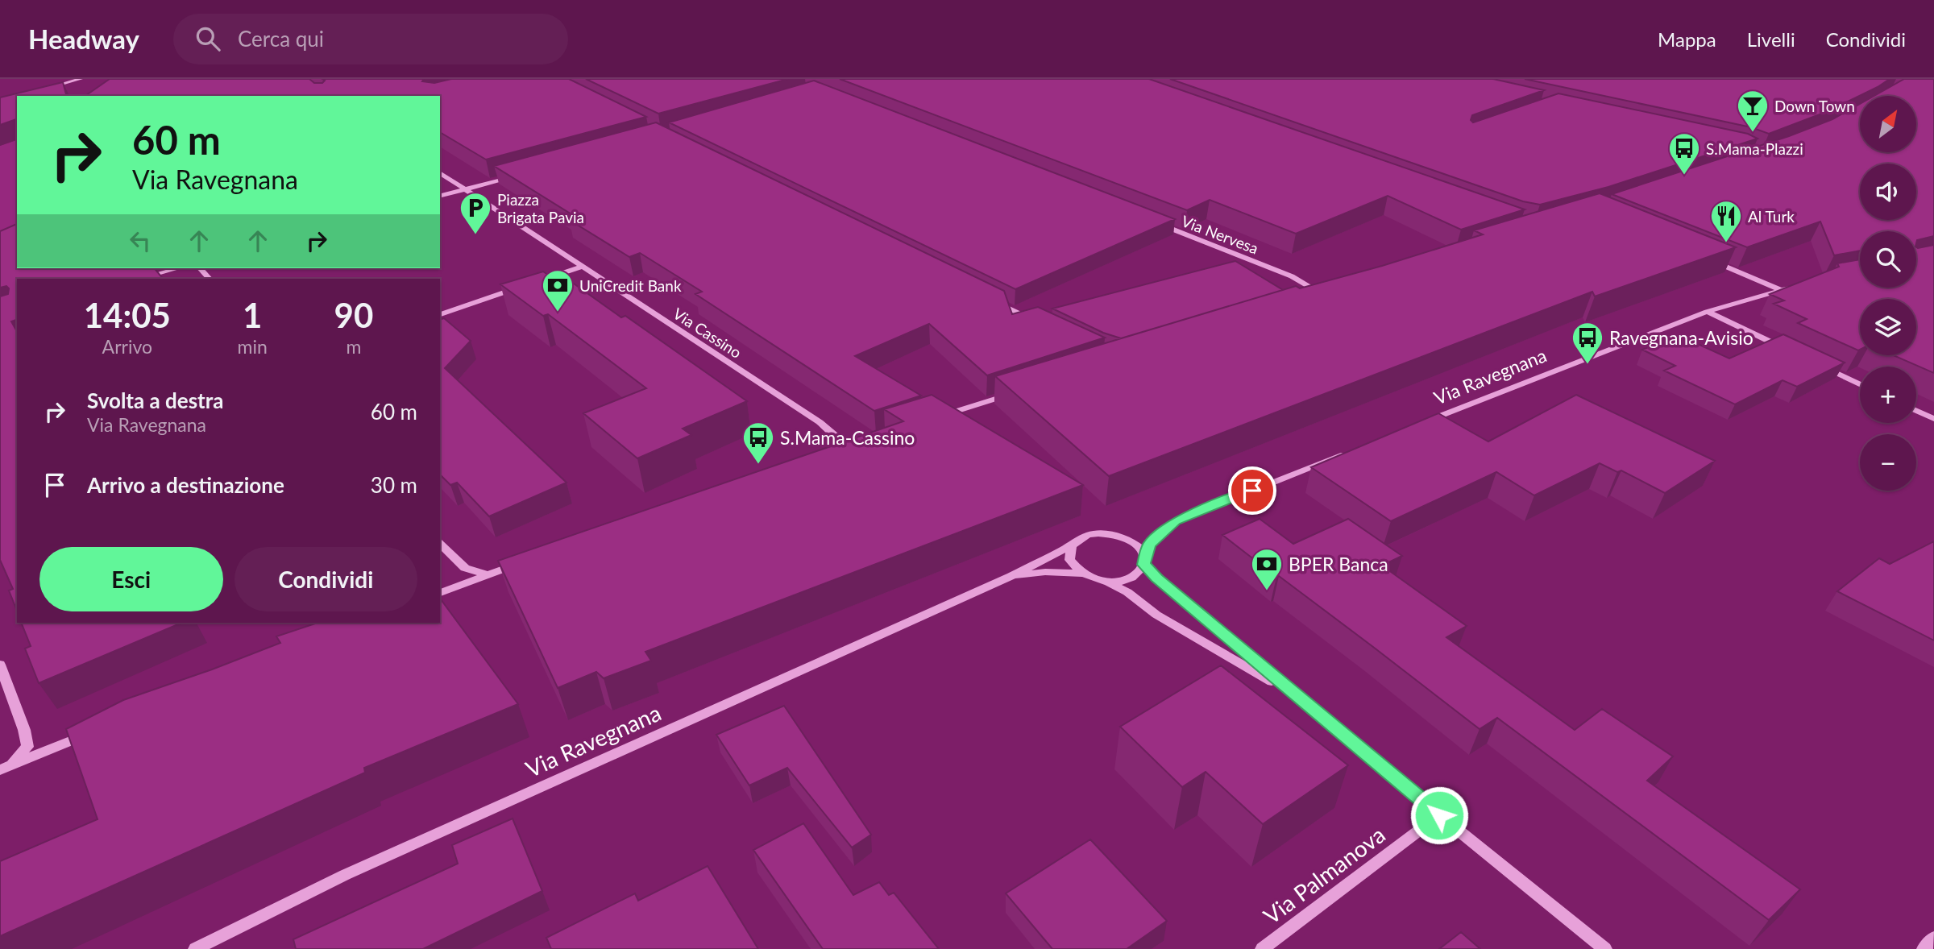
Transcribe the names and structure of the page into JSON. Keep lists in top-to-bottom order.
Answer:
{
  "streets": {
    "street": [
      "Via Nervesa",
      "Via Cassino",
      "Via Ravegnana",
      "Via Palmanova"
    ]
  },
  "places": {
    "bar": ["Down Town"],
    "bus stop": ["S.Mama-Plazzi", "Ravegnana-Avisio", "S.Mama-Cassino"],
    "parking": ["Piazza Brigata Pavia"],
    "restaurant": ["Al Turk"],
    "bank": ["UniCredit Bank", "BPER Banca"]
  },
  "north": "top right",
  "page": {
    "header": "Headway",
    "search": "Cerca qui",
    "nav": ["Mappa", "Livelli", "Condividi"],
    "map_buttons": ["+", "−"],
    "turn": ["60 m", "Via Ravegnana"],
    "eta": [
      "14:05",
      "Arrivo",
      "1",
      "min",
      "90",
      "m"
    ],
    "list": [
      {
        "name": "Svolta a destra",
        "note": "Via Ravegnana",
        "value": "60 m"
      },
      {
        "name": "Arrivo a destinazione",
        "value": "30 m"
      }
    ],
    "buttons": ["Esci", "Condividi"]
  }
}
